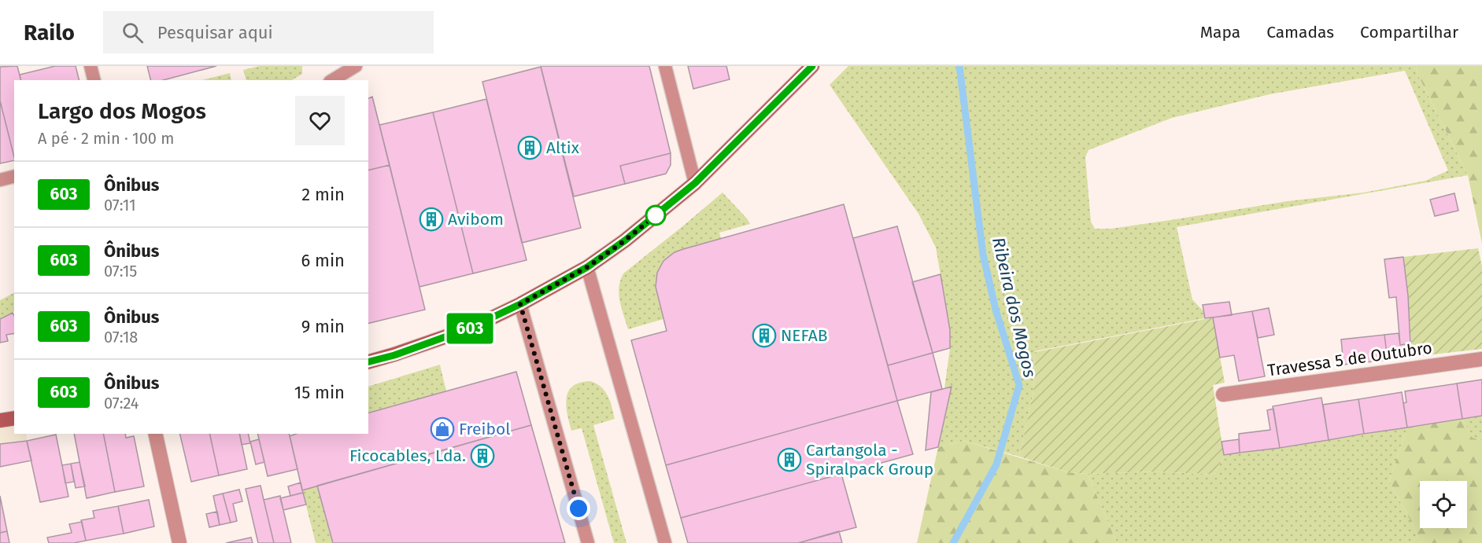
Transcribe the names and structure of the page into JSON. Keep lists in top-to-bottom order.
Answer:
{
  "streets": {
    "street": ["Travessa 5 de Outubro"]
  },
  "water": ["Ribeira dos Mogos"],
  "places": {
    "building": [
      "Altix",
      "Avibom",
      "NEFAB",
      "Ficocables, Lda.",
      "Cartangola - Spiralpack Group"
    ],
    "shop": ["Freibol"]
  },
  "lines": ["bus line 603"],
  "page": {
    "header": "Railo",
    "search": "Pesquisar aqui",
    "nav": ["Mapa", "Camadas", "Compartilhar"],
    "on_map": "603",
    "heading": ["Largo dos Mogos", "A pé · 2 min · 100 m"],
    "list": [
      {
        "mark": "603",
        "name": "Ônibus",
        "note": "07:11",
        "value": "2 min"
      },
      {
        "mark": "603",
        "name": "Ônibus",
        "note": "07:15",
        "value": "6 min"
      },
      {
        "mark": "603",
        "name": "Ônibus",
        "note": "07:18",
        "value": "9 min"
      },
      {
        "mark": "603",
        "name": "Ônibus",
        "note": "07:24",
        "value": "15 min"
      }
    ]
  }
}
